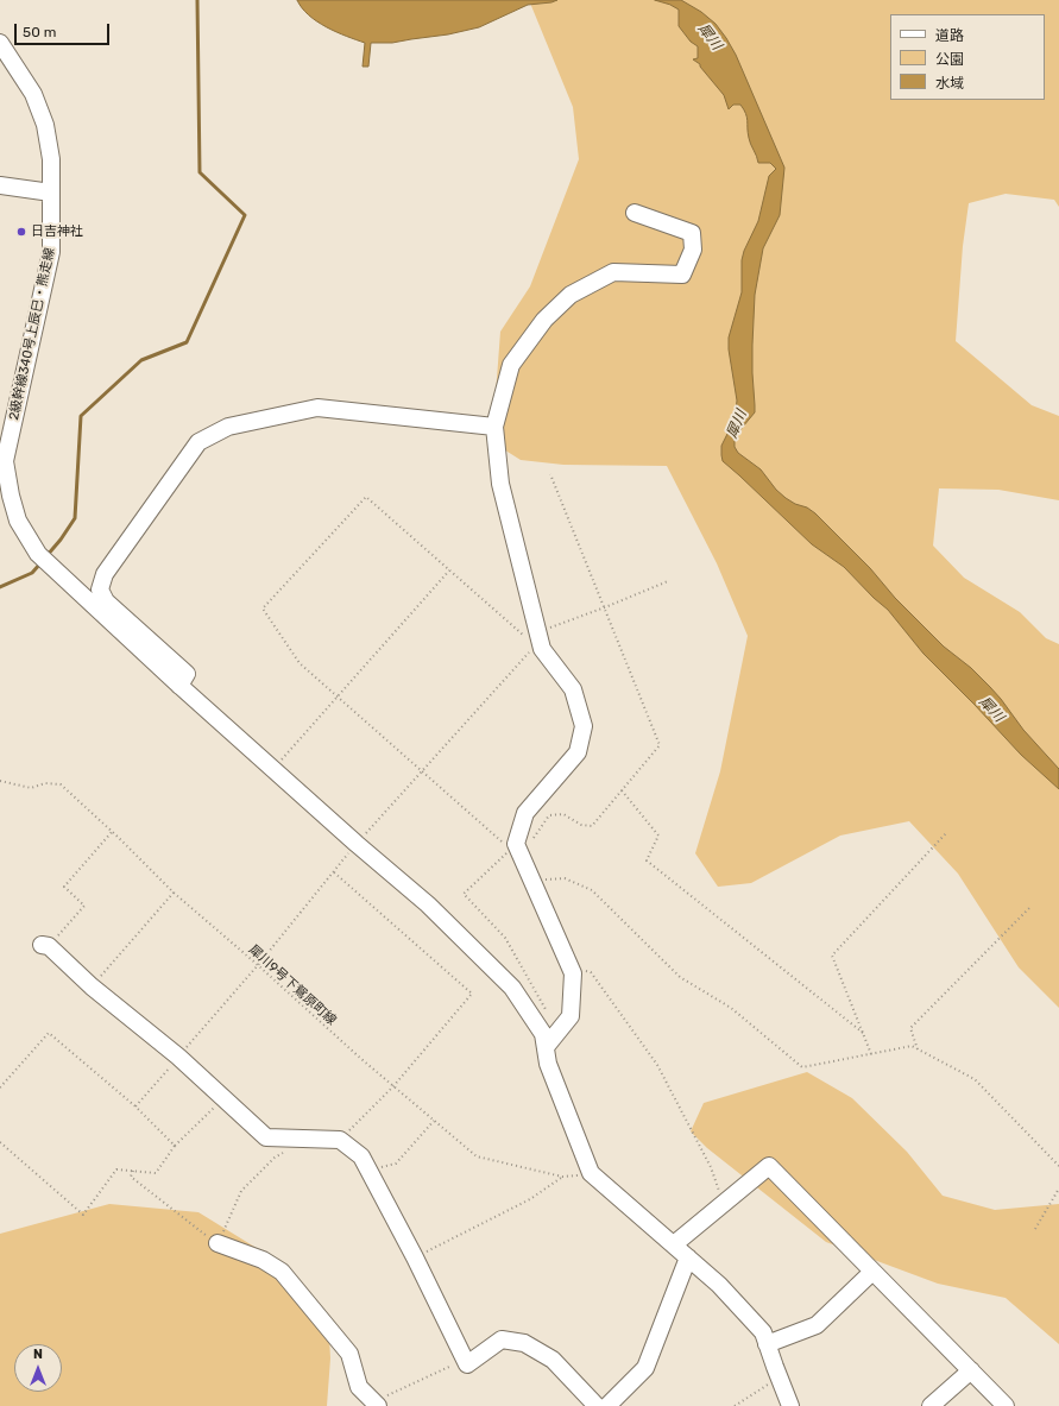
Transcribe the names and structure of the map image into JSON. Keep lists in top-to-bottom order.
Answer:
{
  "streets": {
    "street": ["2級幹線340号上辰巳・熊走線"],
    "path": ["犀川9号下鴛原町線"]
  },
  "crossings": [
    ["2級幹線340号上辰巳・熊走線", "犀川9号下鴛原町線"]
  ],
  "water": ["犀川"],
  "places": ["日吉神社"],
  "legend": ["道路", "公園", "水域"],
  "scale_bar": "50 m",
  "north": "top"
}
